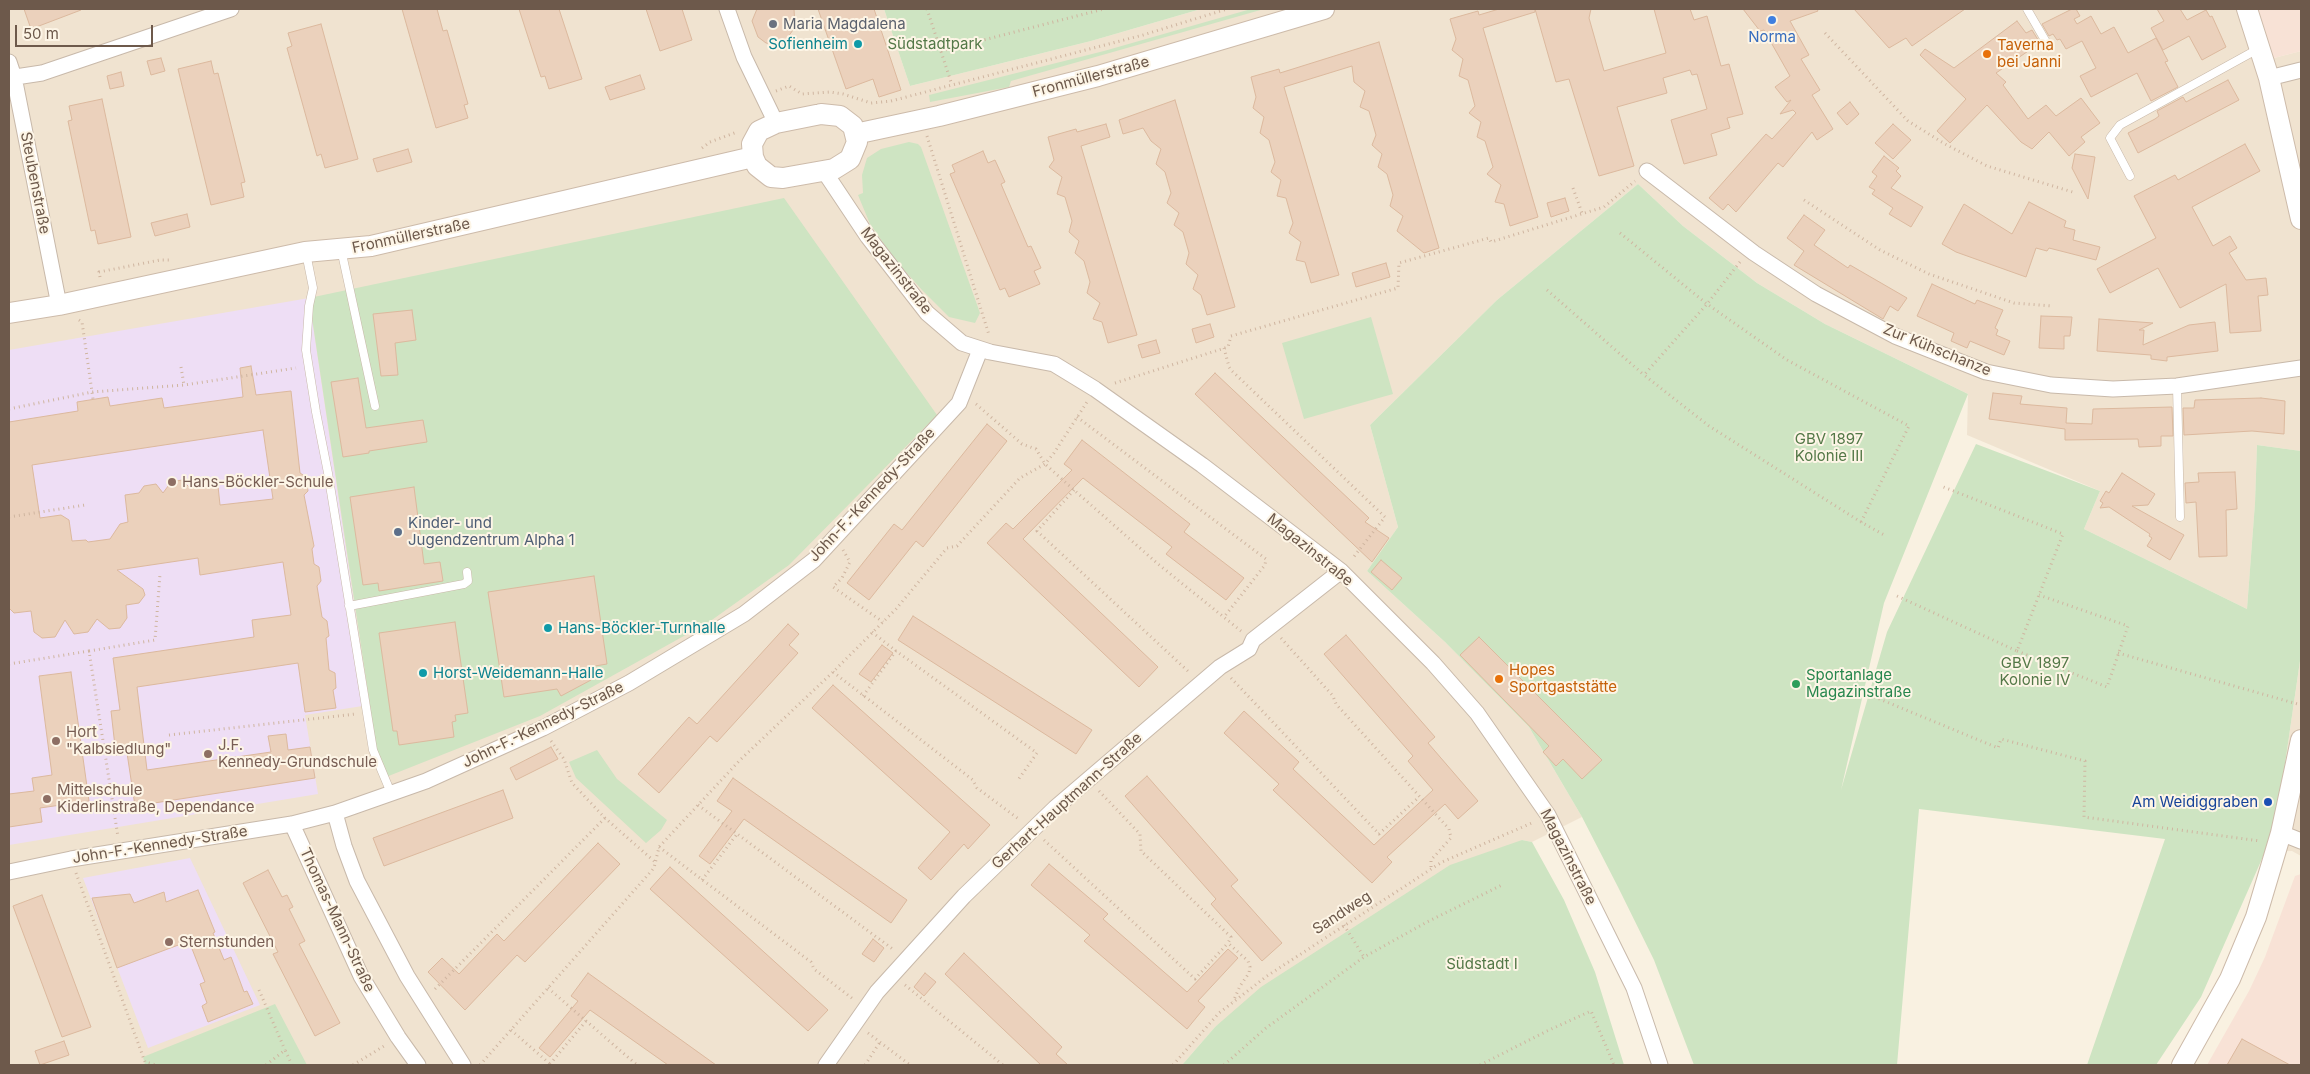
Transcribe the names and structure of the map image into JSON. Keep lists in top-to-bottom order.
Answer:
{
  "streets": {
    "main road": ["Fronmüllerstraße"],
    "street": [
      "Steubenstraße",
      "Magazinstraße",
      "Zur Kühschanze",
      "John-F.-Kennedy-Straße",
      "Gerhart-Hauptmann-Straße",
      "Thomas-Mann-Straße"
    ],
    "path": ["Sandweg"]
  },
  "crossings": [
    ["Fronmüllerstraße", "Steubenstraße"],
    ["Magazinstraße", "John-F.-Kennedy-Straße"],
    ["Magazinstraße", "Gerhart-Hauptmann-Straße"],
    ["Magazinstraße", "Sandweg"],
    ["John-F.-Kennedy-Straße", "Thomas-Mann-Straße"]
  ],
  "parks": [
    "Südstadtpark",
    "GBV 1897 Kolonie III",
    "GBV 1897 Kolonie IV",
    "Südstadt I"
  ],
  "places": [
    "Norma",
    "Maria Magdalena",
    "Sofienheim",
    "Taverna bei Janni",
    "Hans-Böckler-Schule",
    "Kinder- und Jugendzentrum Alpha 1",
    "Hans-Böckler-Turnhalle",
    "Horst-Weidemann-Halle",
    "Hopes Sportgaststätte",
    "Sportanlage Magazinstraße",
    "Hort \"Kalbsiedlung\"",
    "J.F. Kennedy-Grundschule",
    "Mittelschule Kiderlinstraße, Dependance",
    "Am Weidiggraben",
    "Sternstunden"
  ],
  "scale_bar": "50 m"
}
